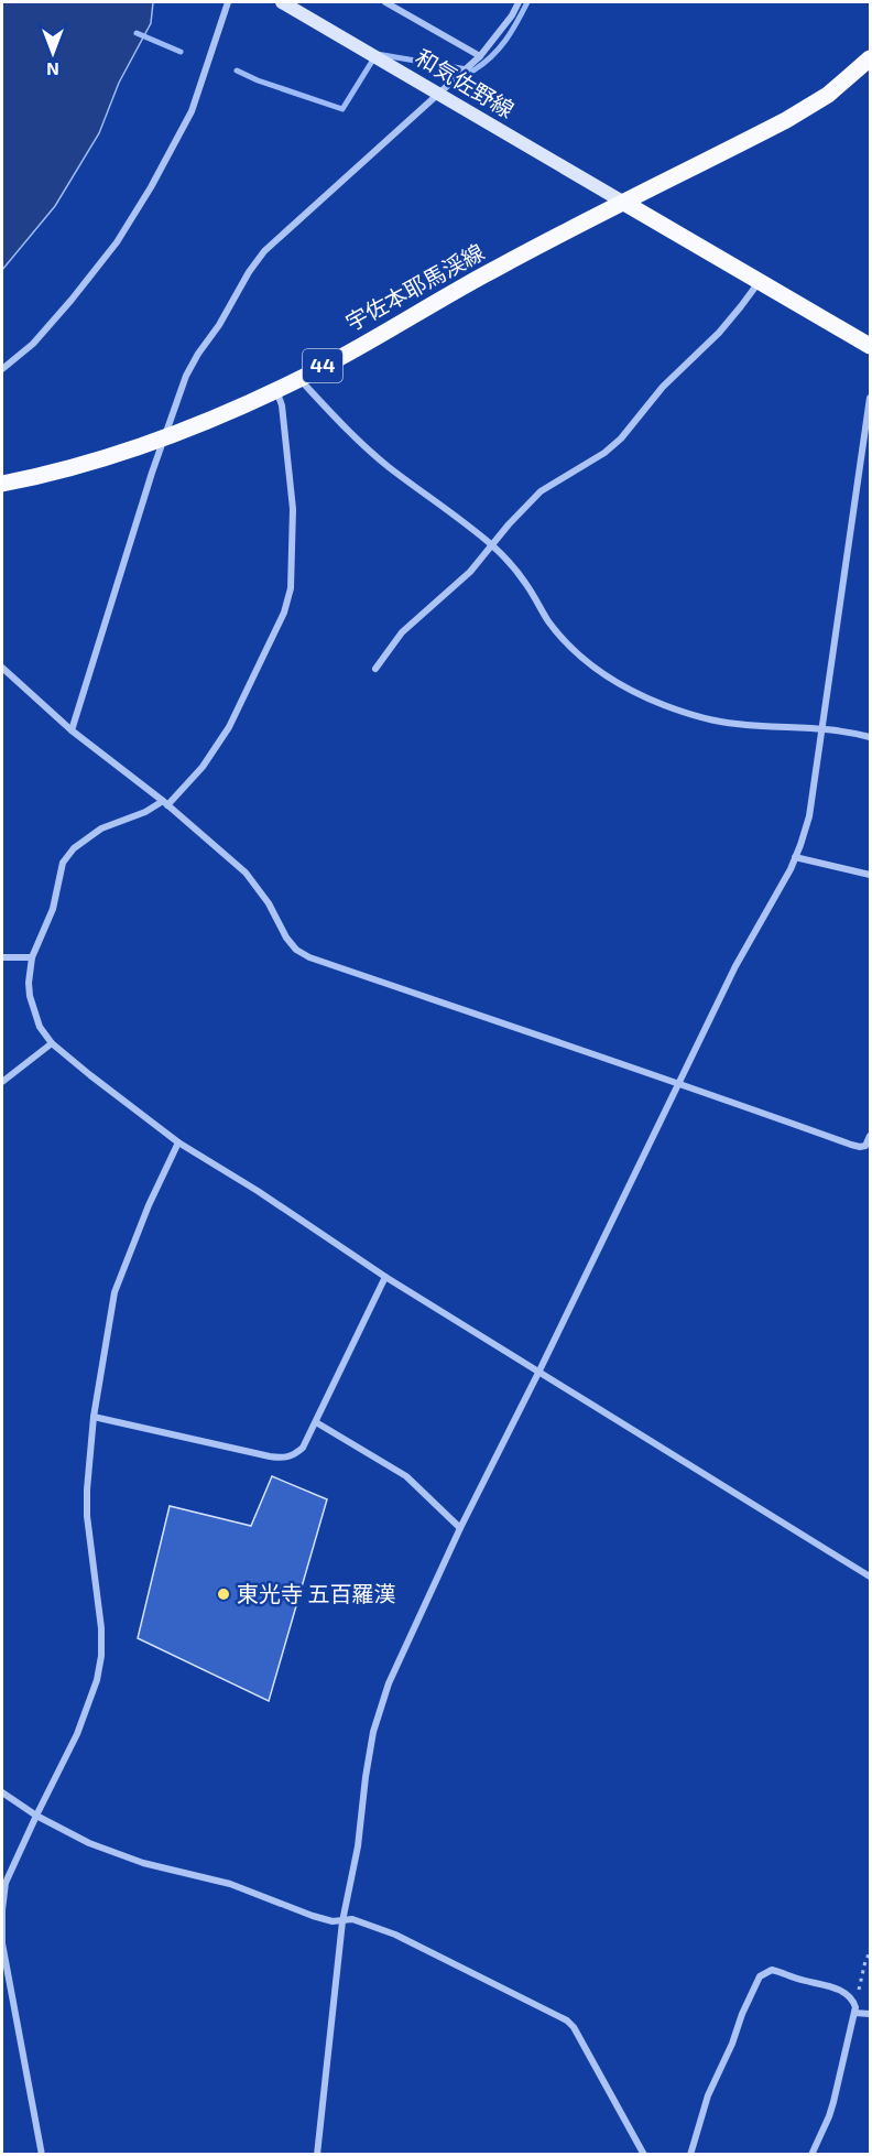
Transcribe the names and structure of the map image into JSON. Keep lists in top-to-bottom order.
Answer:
{
  "streets": {
    "main road": ["和気佐野線", "宇佐本耶馬渓線", "44"]
  },
  "crossings": [
    ["和気佐野線", "宇佐本耶馬渓線"]
  ],
  "places": ["東光寺 五百羅漢"],
  "north": "bottom"
}
